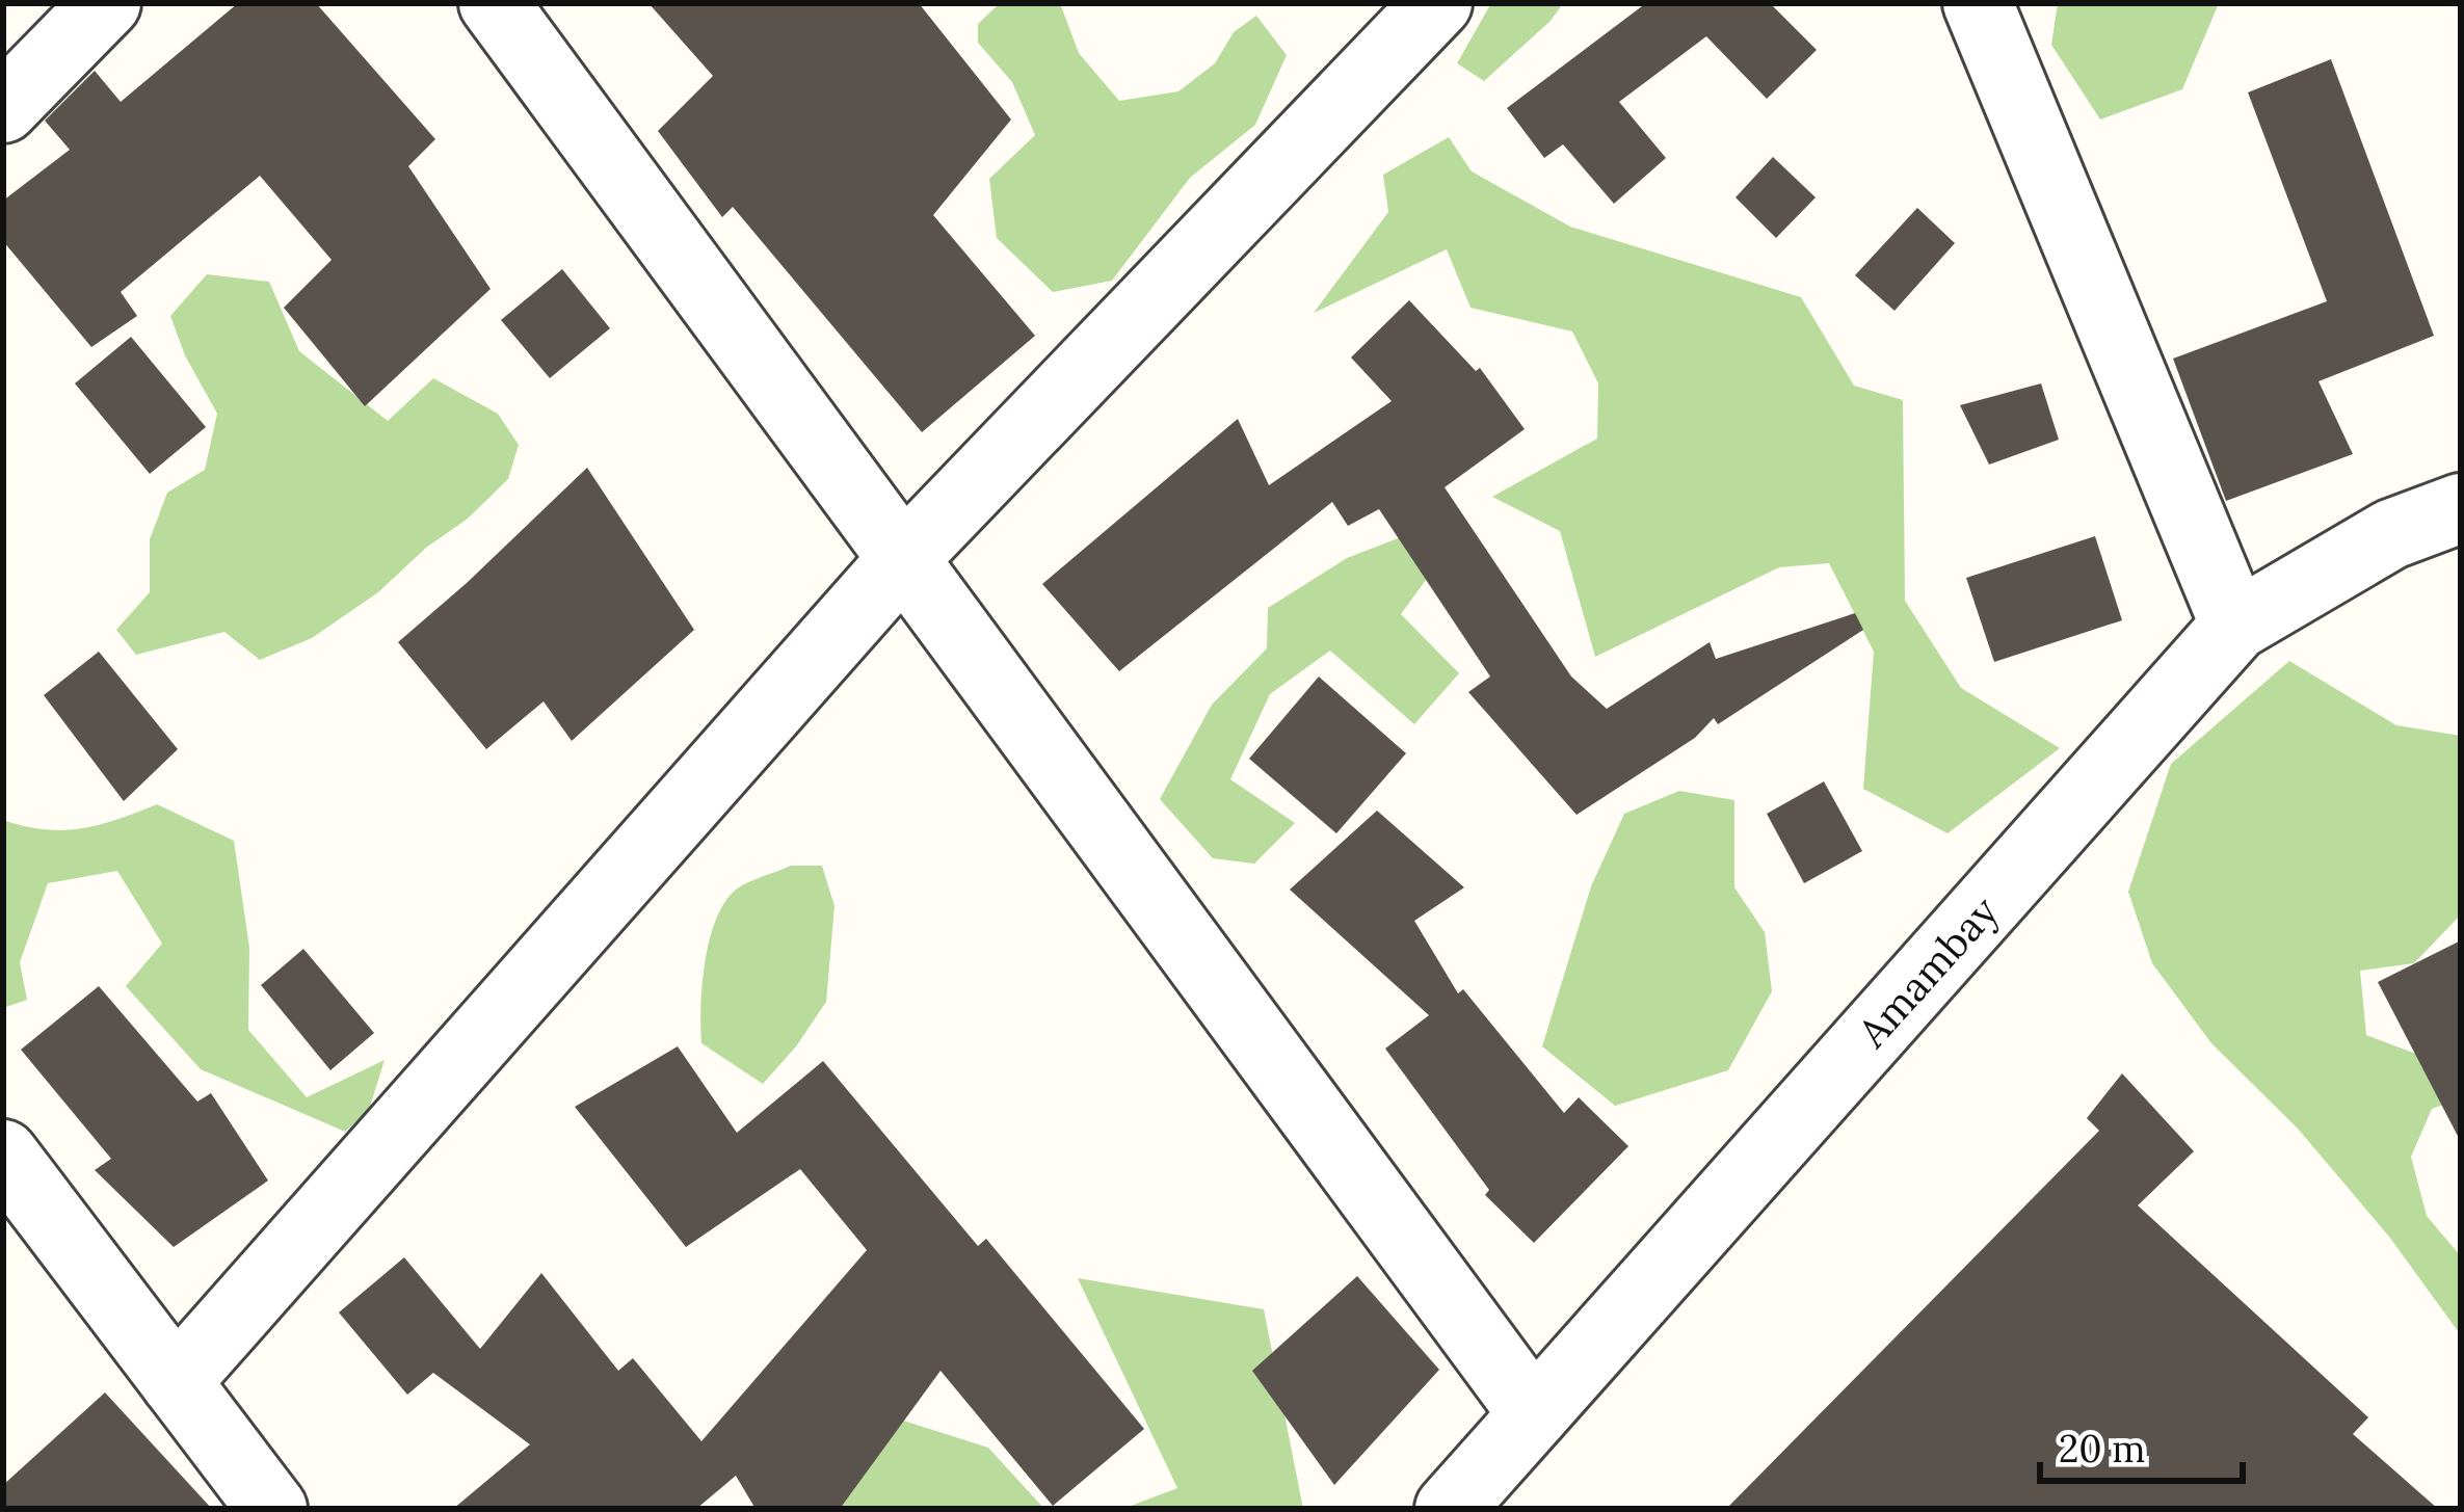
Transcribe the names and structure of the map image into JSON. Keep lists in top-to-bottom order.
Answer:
{
  "streets": {
    "street": ["Amambay"]
  },
  "scale_bar": "20 m"
}
